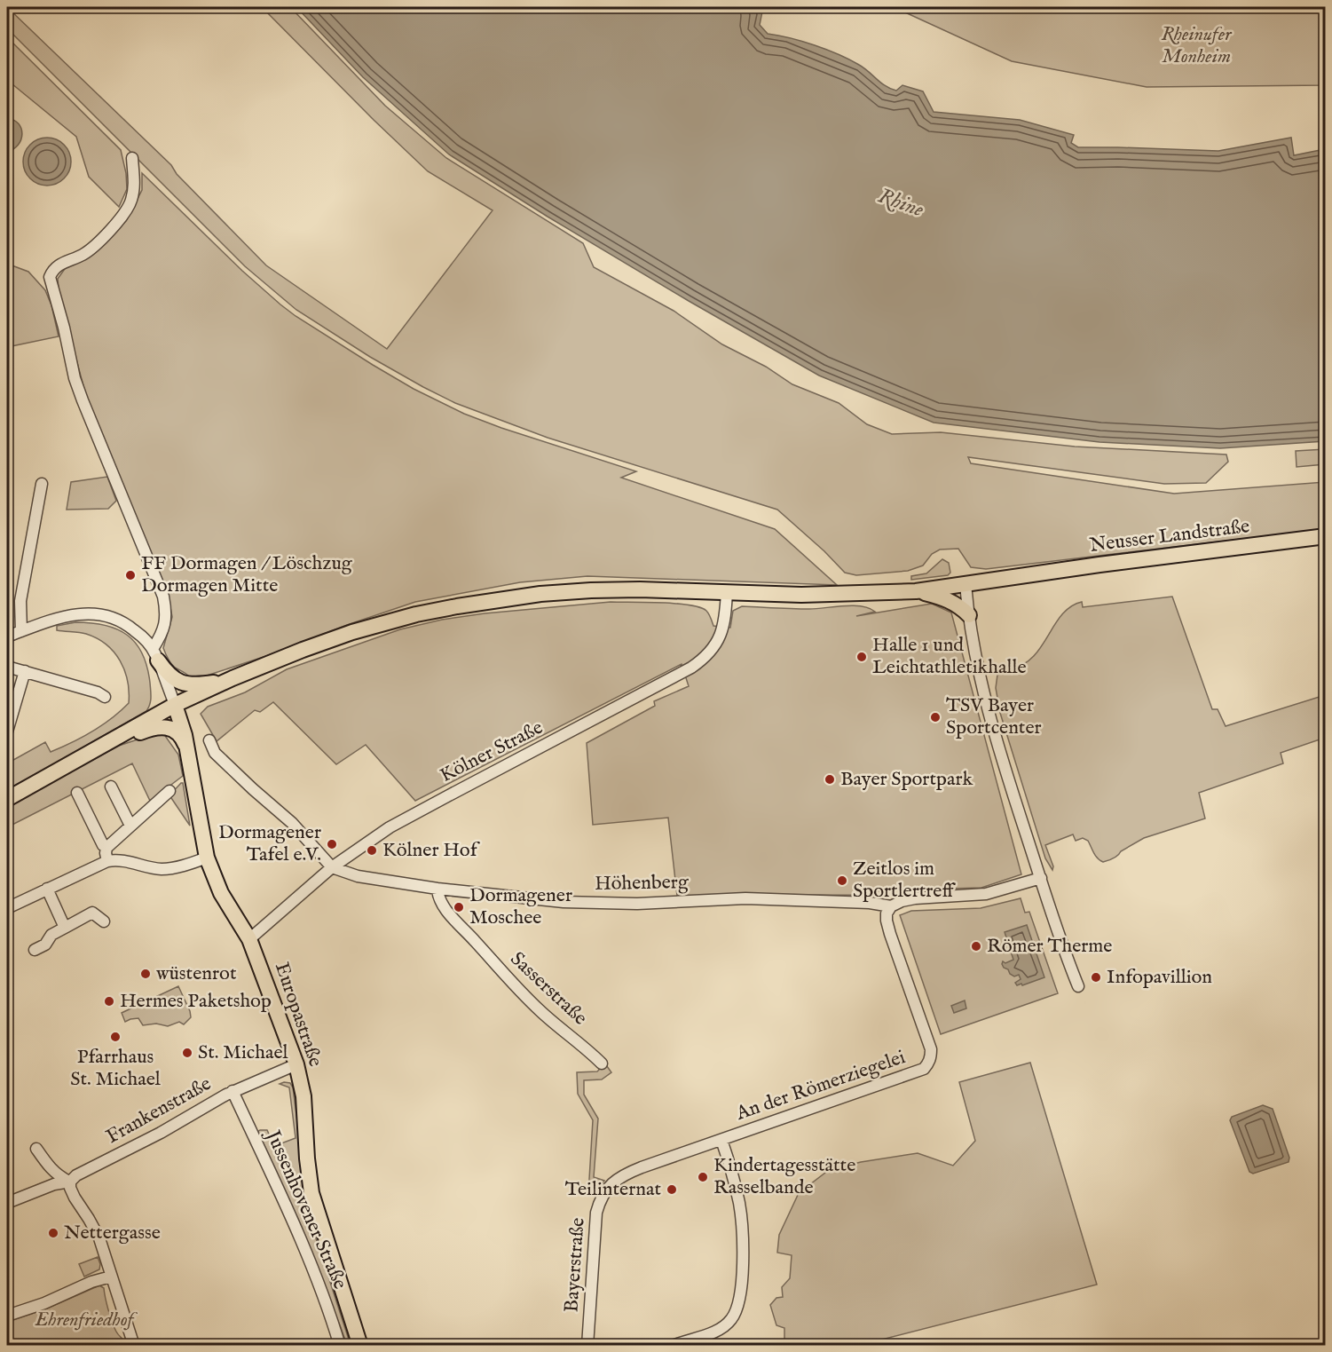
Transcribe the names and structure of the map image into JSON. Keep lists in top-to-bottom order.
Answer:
{
  "streets": {
    "main road": ["Neusser Landstraße", "Europastraße"],
    "street": [
      "Kölner Straße",
      "Höhenberg",
      "Sasserstraße",
      "An der Römerziegelei",
      "Frankenstraße",
      "Jussenhovener Straße",
      "Bayerstraße"
    ]
  },
  "crossings": [
    ["Kölner Straße", "Höhenberg"],
    ["Kölner Straße", "Europastraße"],
    ["Höhenberg", "Sasserstraße"],
    ["Höhenberg", "An der Römerziegelei"],
    ["Europastraße", "Frankenstraße"],
    ["An der Römerziegelei", "Bayerstraße"],
    ["Frankenstraße", "Jussenhovener Straße"]
  ],
  "water": ["Rhine"],
  "parks": ["Rheinufer Monheim", "Ehrenfriedhof"],
  "places": [
    "FF Dormagen / Löschzug Dormagen Mitte",
    "Halle 1 und Leichtathletikhalle",
    "TSV Bayer Sportcenter",
    "Bayer Sportpark",
    "Dormagener Tafel e.V.",
    "Kölner Hof",
    "Zeitlos im Sportlertreff",
    "Dormagener Moschee",
    "Römer Therme",
    "wüstenrot",
    "Infopavillion",
    "Hermes Paketshop",
    "Pfarrhaus St. Michael",
    "St. Michael",
    "Kindertagesstätte Rasselbande",
    "Teilinternat",
    "Nettergasse"
  ]
}
